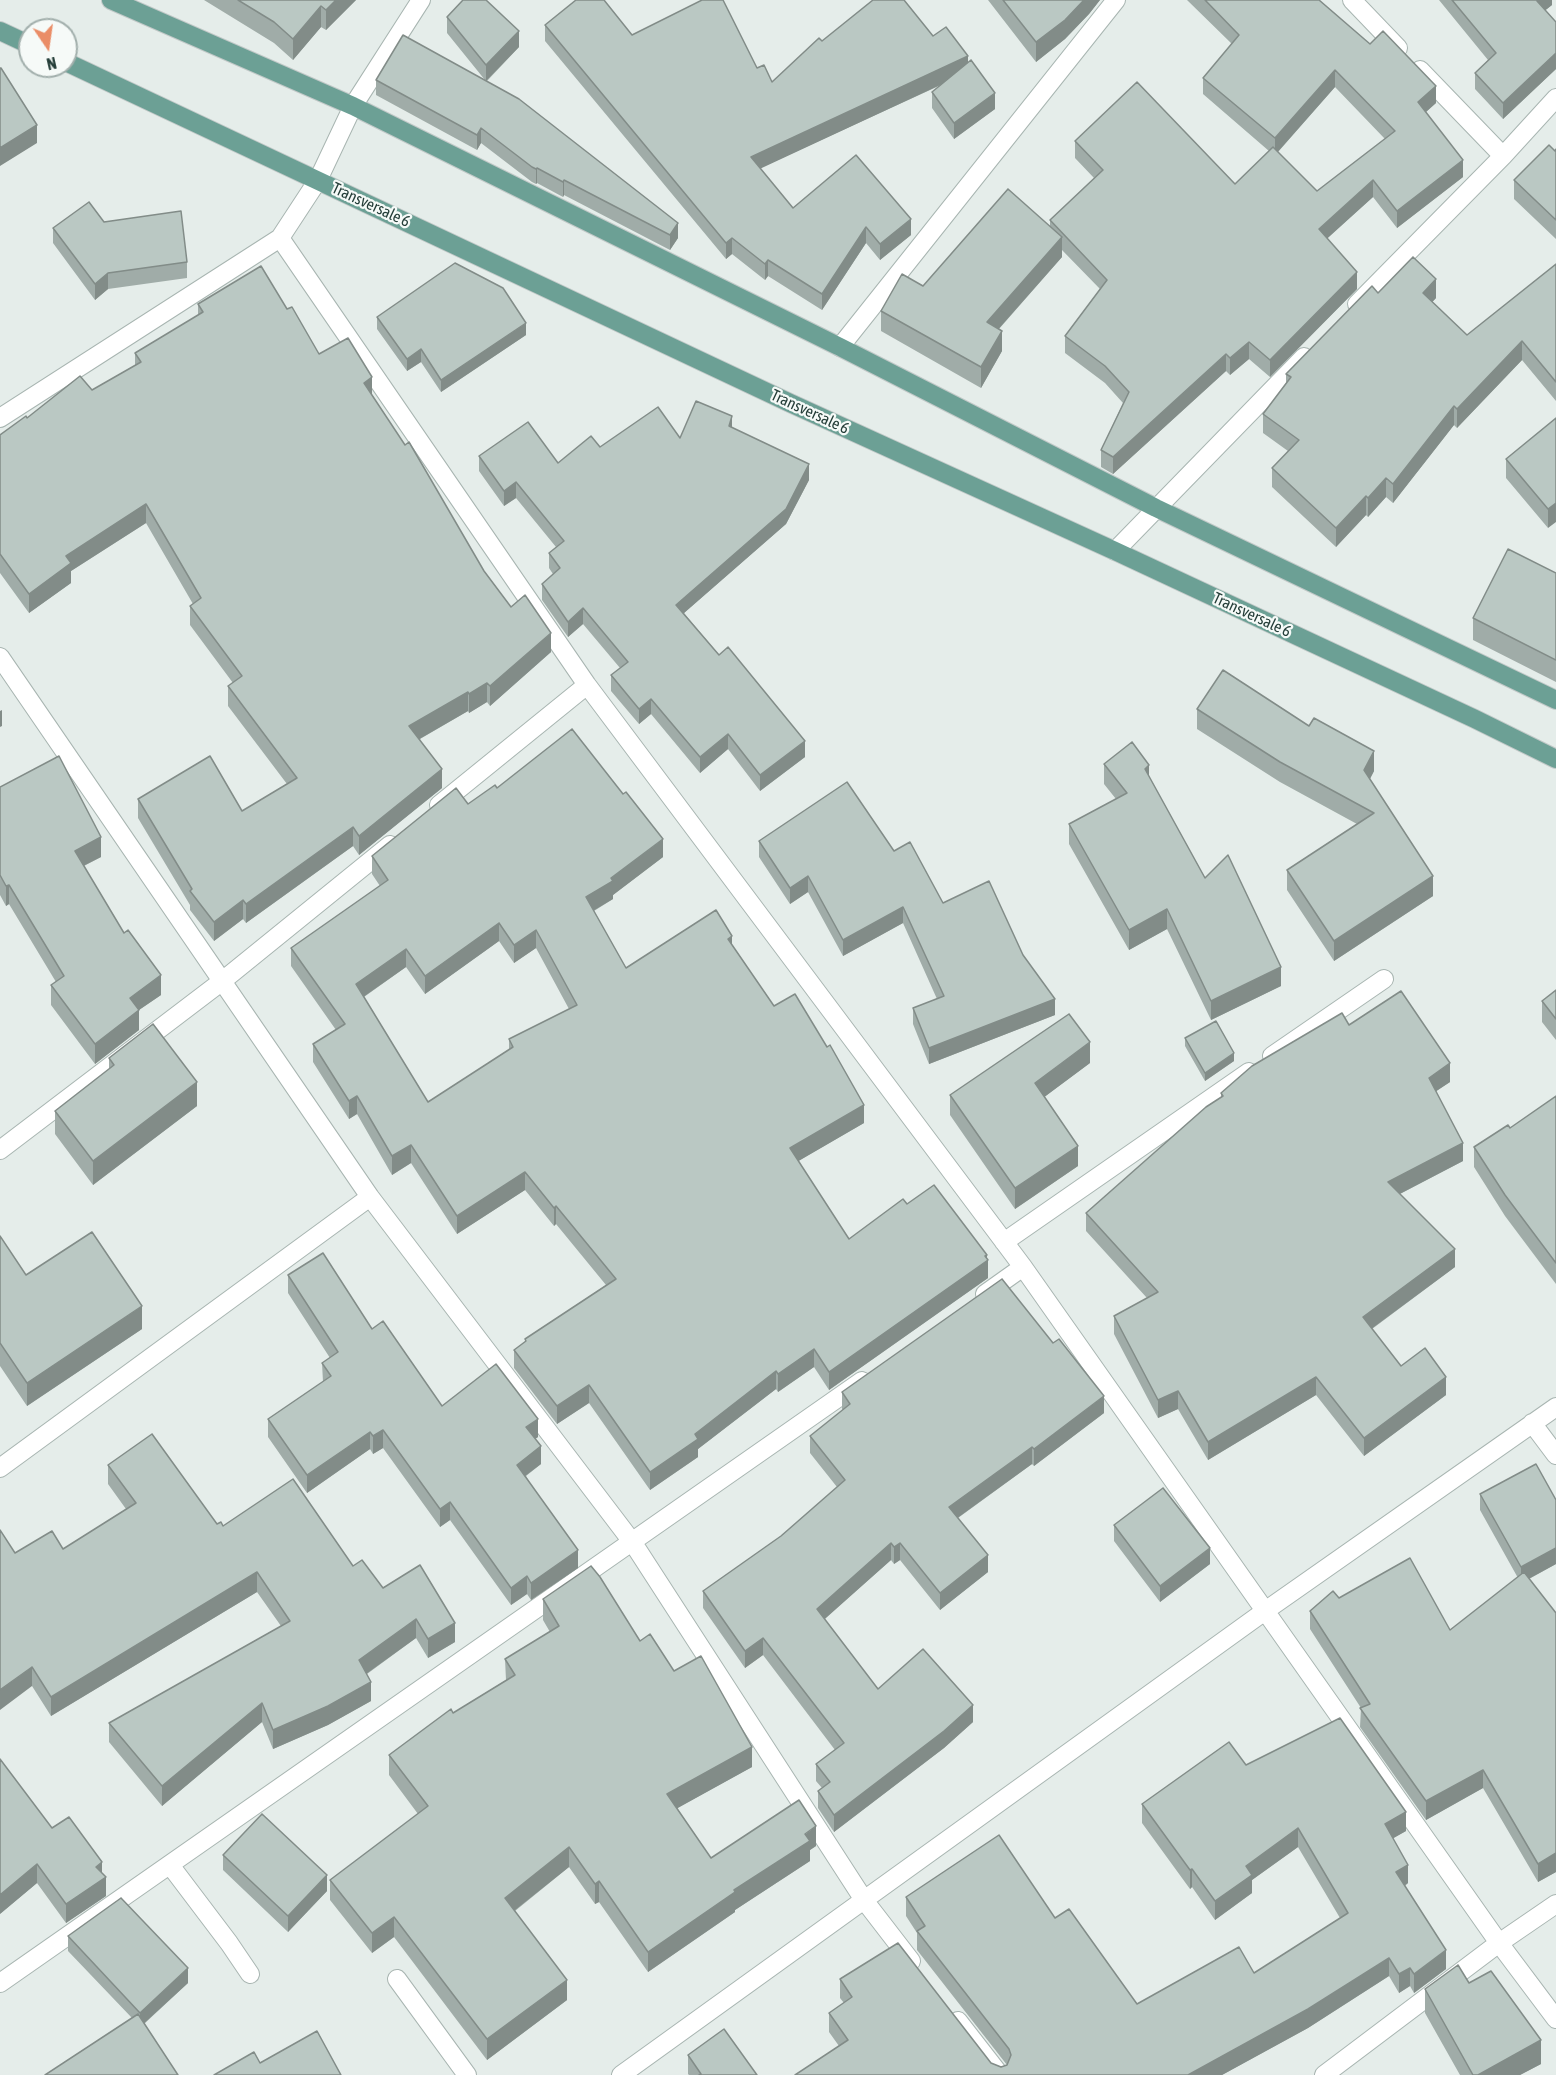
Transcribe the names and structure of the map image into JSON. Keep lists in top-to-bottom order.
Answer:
{
  "streets": {
    "main road": ["Transversale 6"]
  },
  "north": "bottom"
}
